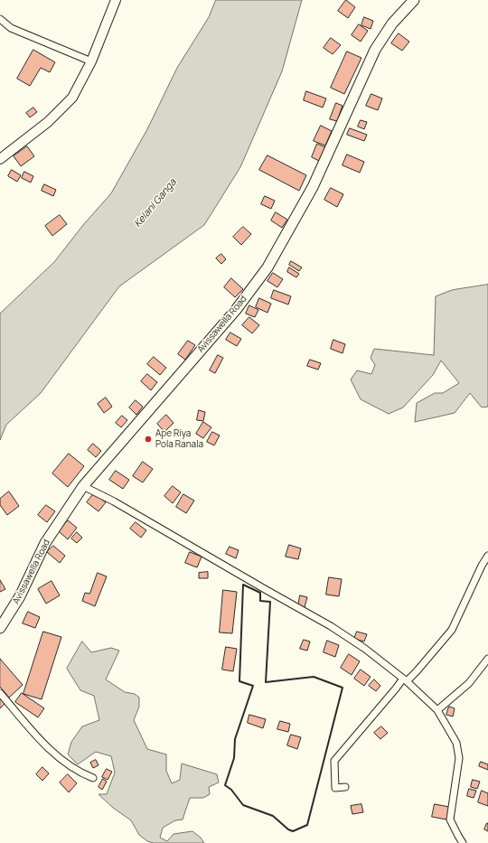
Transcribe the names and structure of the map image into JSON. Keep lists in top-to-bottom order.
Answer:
{
  "streets": {
    "main road": ["Avissawella Road"]
  },
  "water": ["Kelani Ganga"],
  "places": ["Ape Riya Pola Ranala"]
}
